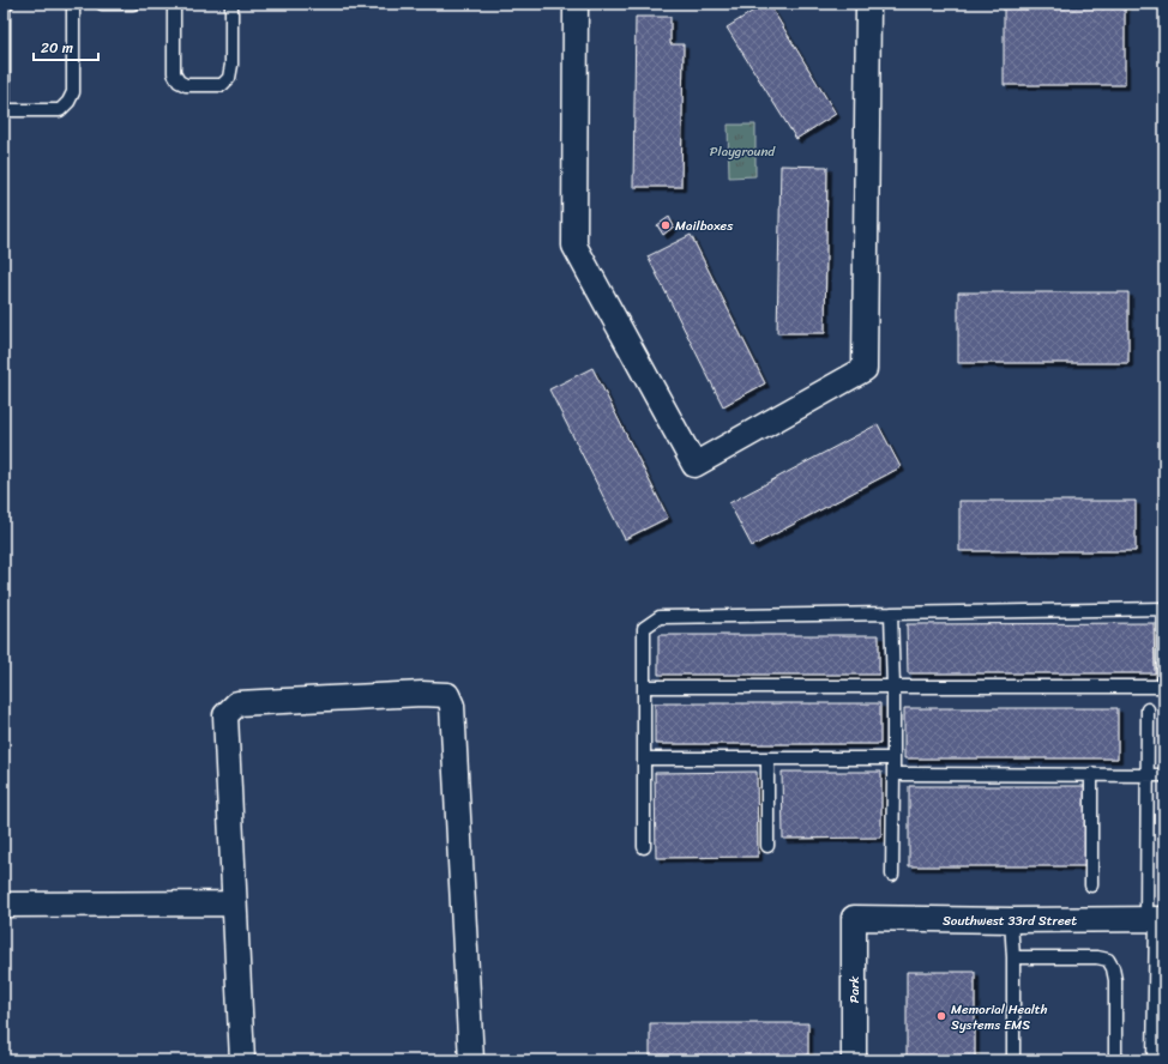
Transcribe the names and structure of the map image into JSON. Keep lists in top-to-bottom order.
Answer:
{
  "streets": {
    "street": ["Southwest 33rd Street", "Park"]
  },
  "crossings": [
    ["Southwest 33rd Street", "Park"]
  ],
  "parks": ["Playground"],
  "places": ["Mailboxes", "Memorial Health Systems EMS"],
  "scale_bar": "20 m"
}
